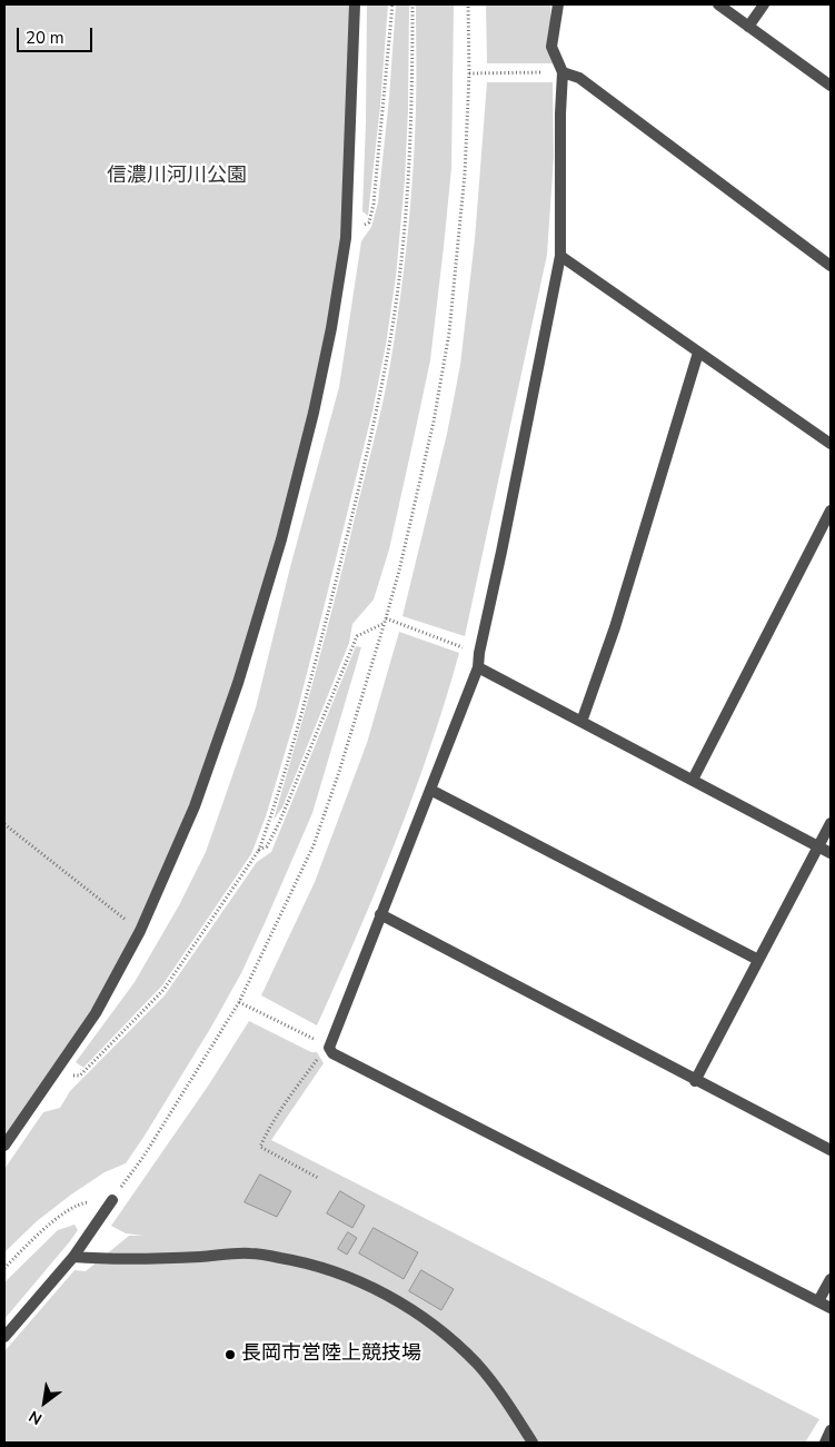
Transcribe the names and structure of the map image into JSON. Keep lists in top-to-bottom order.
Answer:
{
  "parks": ["信濃川河川公園"],
  "places": ["長岡市営陸上競技場"],
  "scale_bar": "20 m",
  "north": "bottom left"
}
